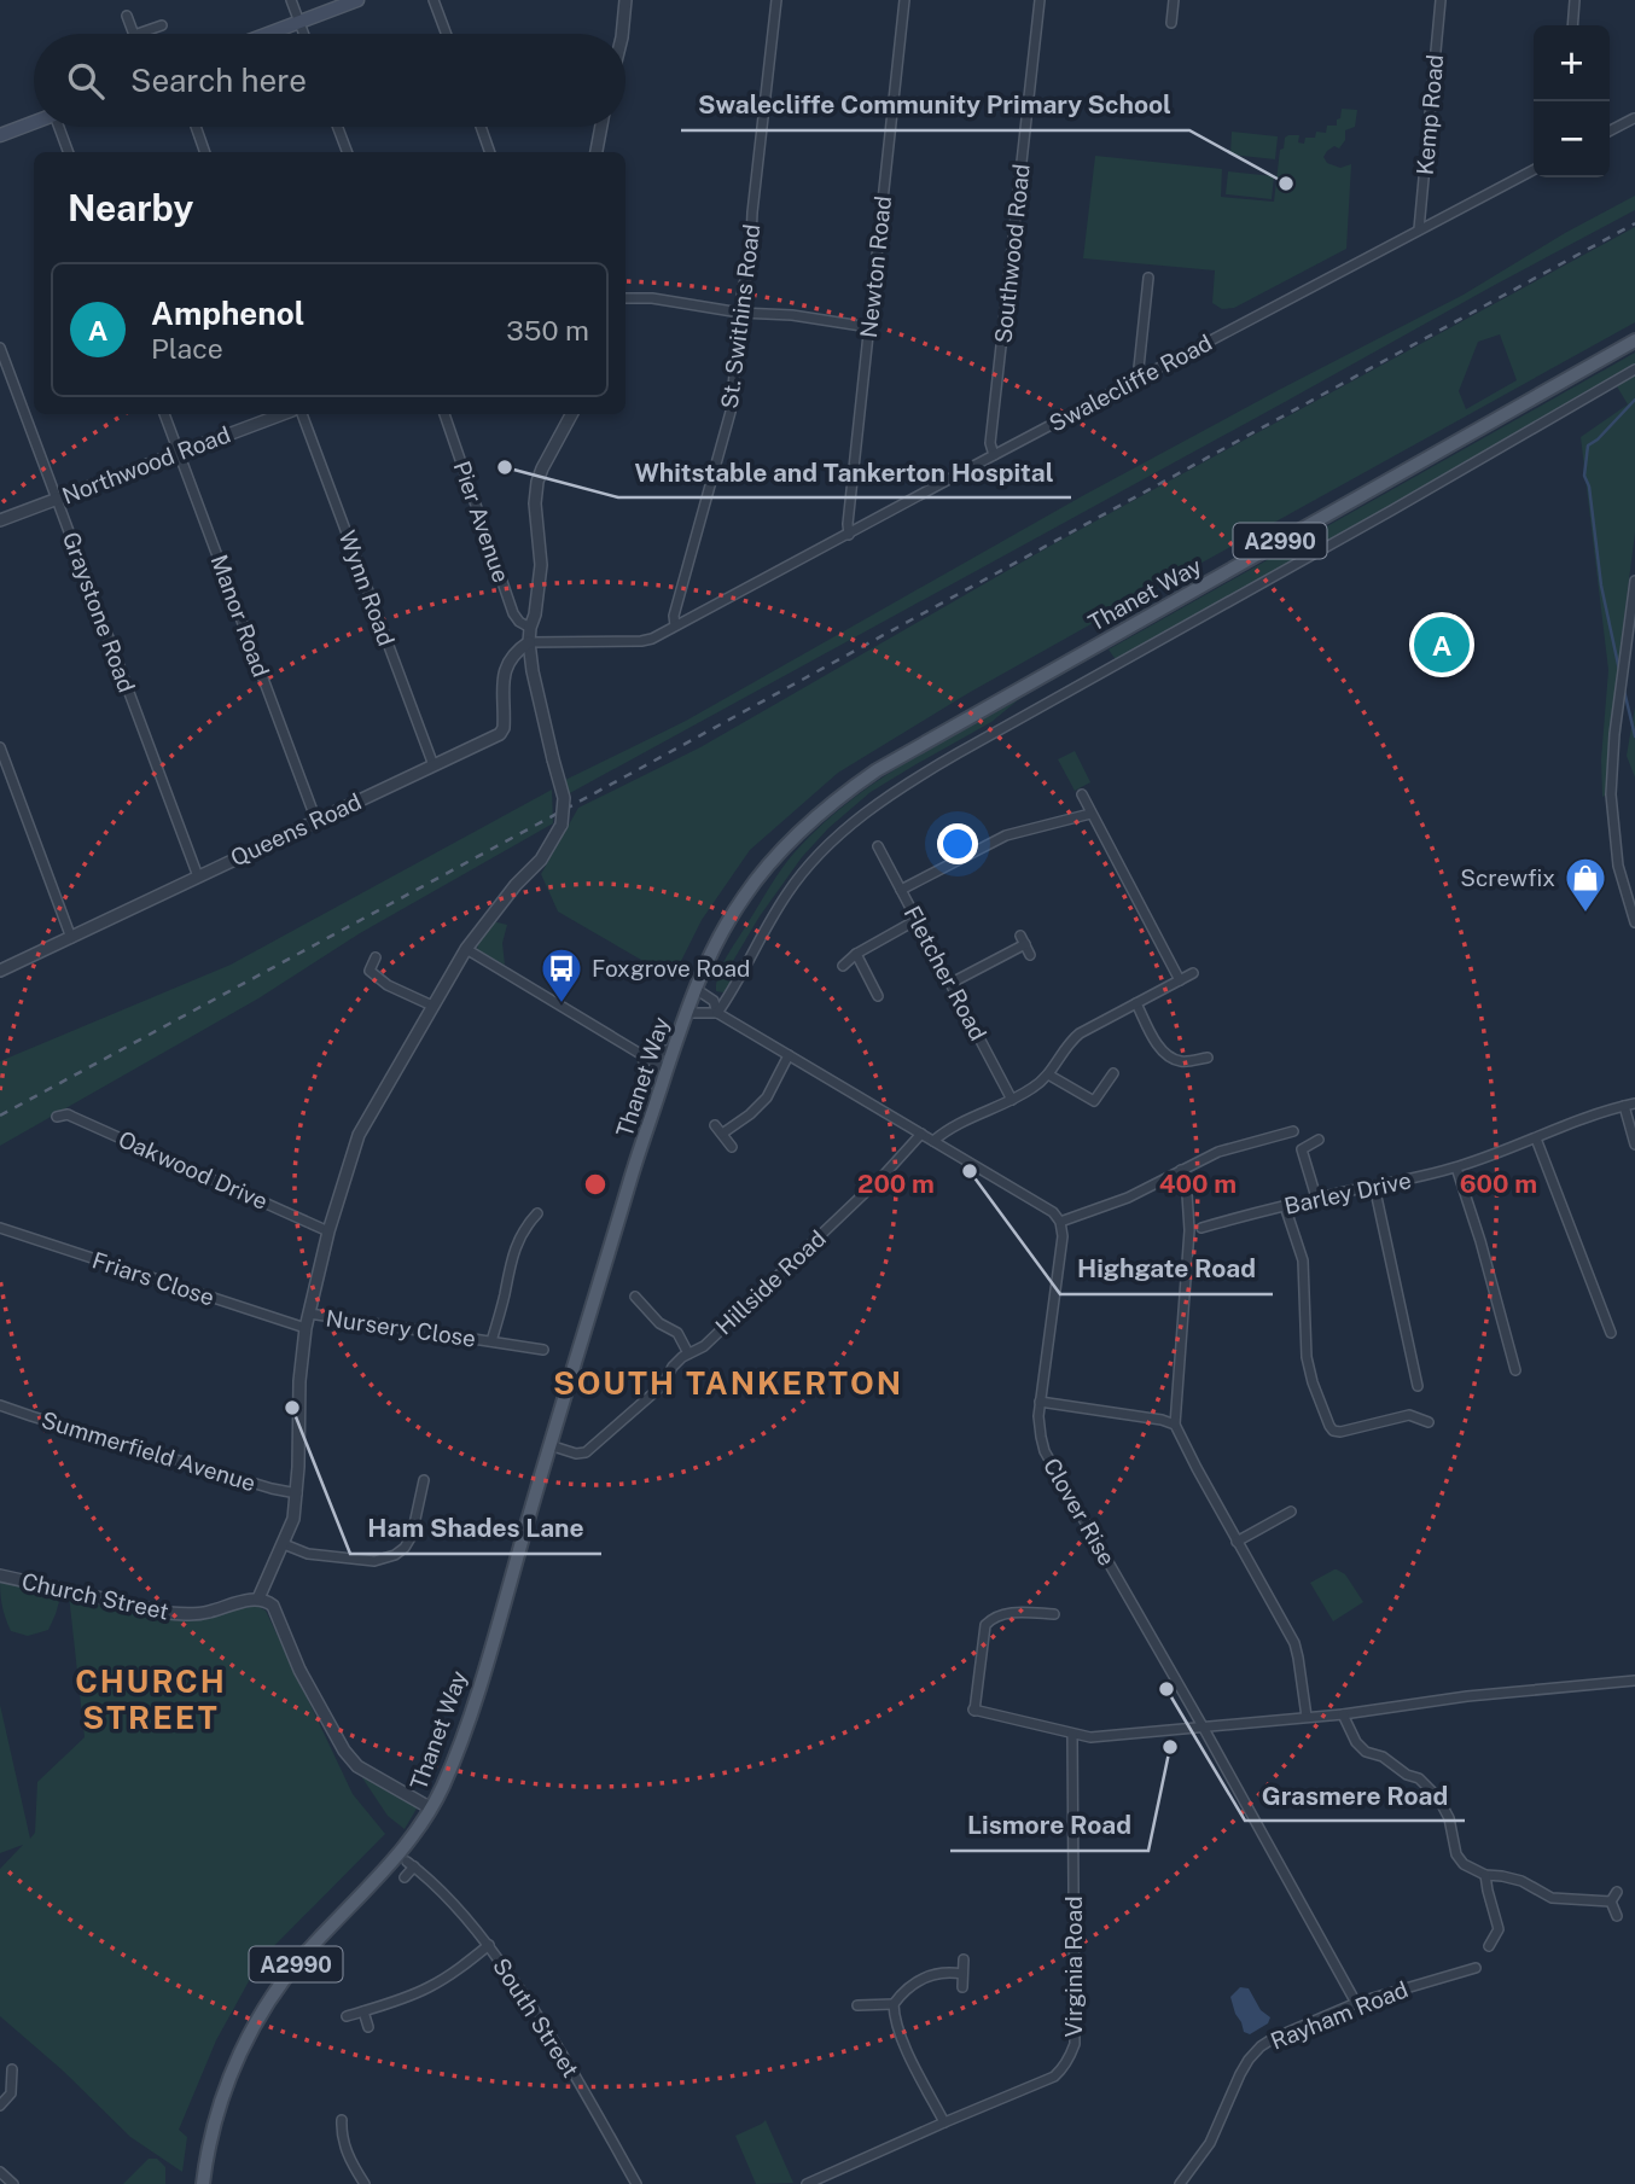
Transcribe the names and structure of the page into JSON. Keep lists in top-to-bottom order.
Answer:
{
  "streets": {
    "main road": ["A2990", "Thanet Way"],
    "street": [
      "Kemp Road",
      "Southwood Road",
      "Newton Road",
      "St. Swithins Road",
      "Swalecliffe Road",
      "Northwood Road",
      "Pier Avenue",
      "Wynn Road",
      "Graystone Road",
      "Manor Road",
      "Queens Road",
      "Fletcher Road",
      "Oakwood Drive",
      "Barley Drive",
      "Friars Close",
      "Hillside Road",
      "Nursery Close",
      "Summerfield Avenue",
      "Clover Rise",
      "Church Street",
      "Virginia Road",
      "Rayham Road",
      "South Street"
    ]
  },
  "crossings": [
    ["Kemp Road", "Swalecliffe Road"],
    ["Southwood Road", "Swalecliffe Road"],
    ["Newton Road", "Swalecliffe Road"],
    ["St. Swithins Road", "Swalecliffe Road"],
    ["Swalecliffe Road", "Queens Road"],
    ["Northwood Road", "Graystone Road"],
    ["Northwood Road", "Manor Road"],
    ["Wynn Road", "Queens Road"],
    ["Thanet Way", "Hillside Road"],
    ["Graystone Road", "Queens Road"],
    ["Manor Road", "Queens Road"],
    ["Clover Rise", "Rayham Road"]
  ],
  "districts": ["SOUTH TANKERTON", "CHURCH STREET"],
  "places": {
    "other": [
      "Swalecliffe Community Primary School",
      "Whitstable and Tankerton Hospital",
      "Highgate Road",
      "Ham Shades Lane",
      "Grasmere Road",
      "Lismore Road"
    ],
    "shop": ["Screwfix"],
    "bus stop": ["Foxgrove Road"]
  },
  "page": {
    "map_buttons": ["+", "−"],
    "search": "Search here",
    "heading": "Nearby",
    "list": [
      {
        "mark": "A",
        "name": "Amphenol",
        "note": "Place",
        "value": "350 m"
      }
    ],
    "pins": "A"
  },
  "rings": ["200 m", "400 m", "600 m"]
}
